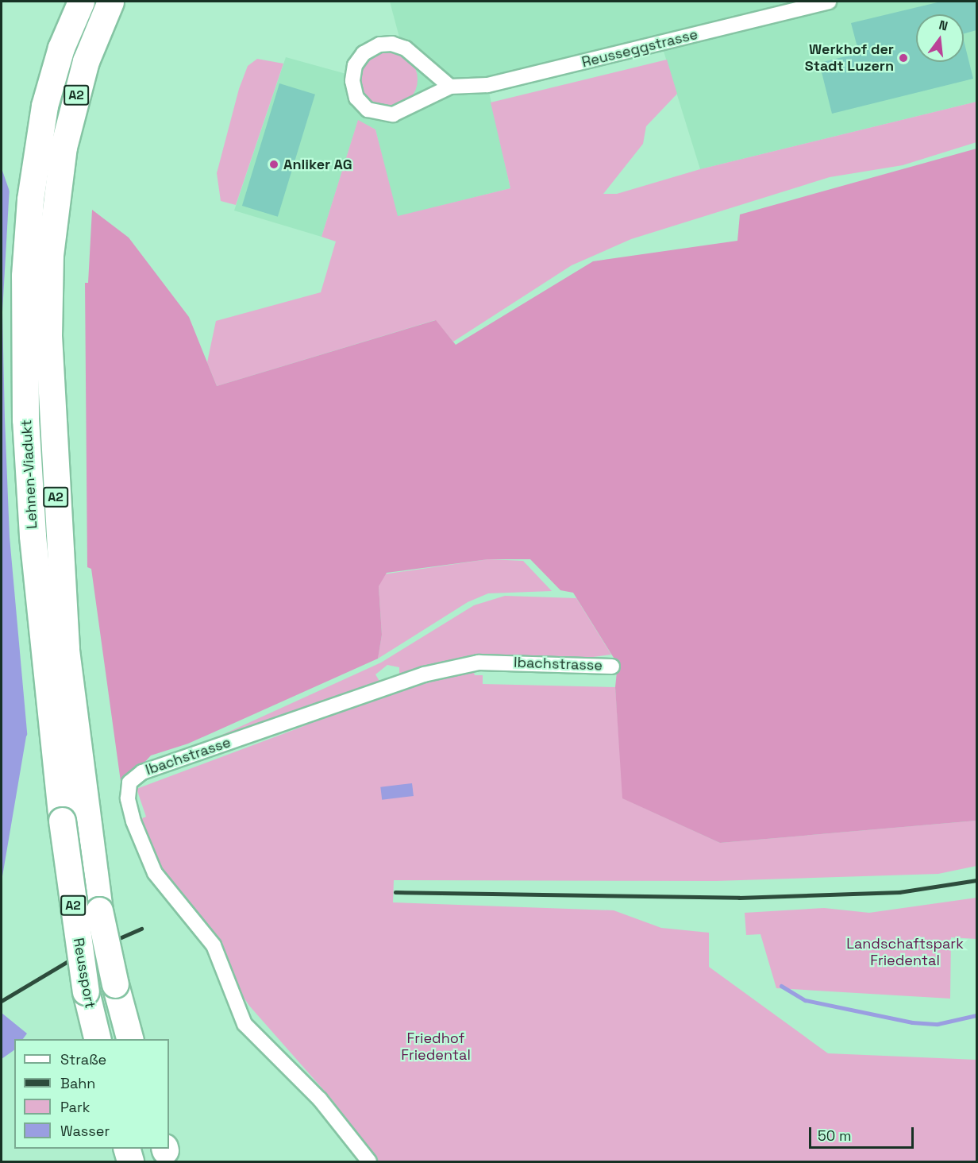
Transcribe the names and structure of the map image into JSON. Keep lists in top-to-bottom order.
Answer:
{
  "streets": {
    "highway": ["A2", "Lehnen-Viadukt", "Reussport"],
    "street": ["Reusseggstrasse", "Ibachstrasse"]
  },
  "crossings": [
    ["A2", "Lehnen-Viadukt"],
    ["Lehnen-Viadukt", "Reussport"]
  ],
  "parks": ["Landschaftspark Friedental", "Friedhof Friedental"],
  "places": ["Werkhof der Stadt Luzern", "Anliker AG"],
  "legend": [
    "Straße",
    "Bahn",
    "Park",
    "Wasser"
  ],
  "scale_bar": "50 m",
  "north": "top"
}
